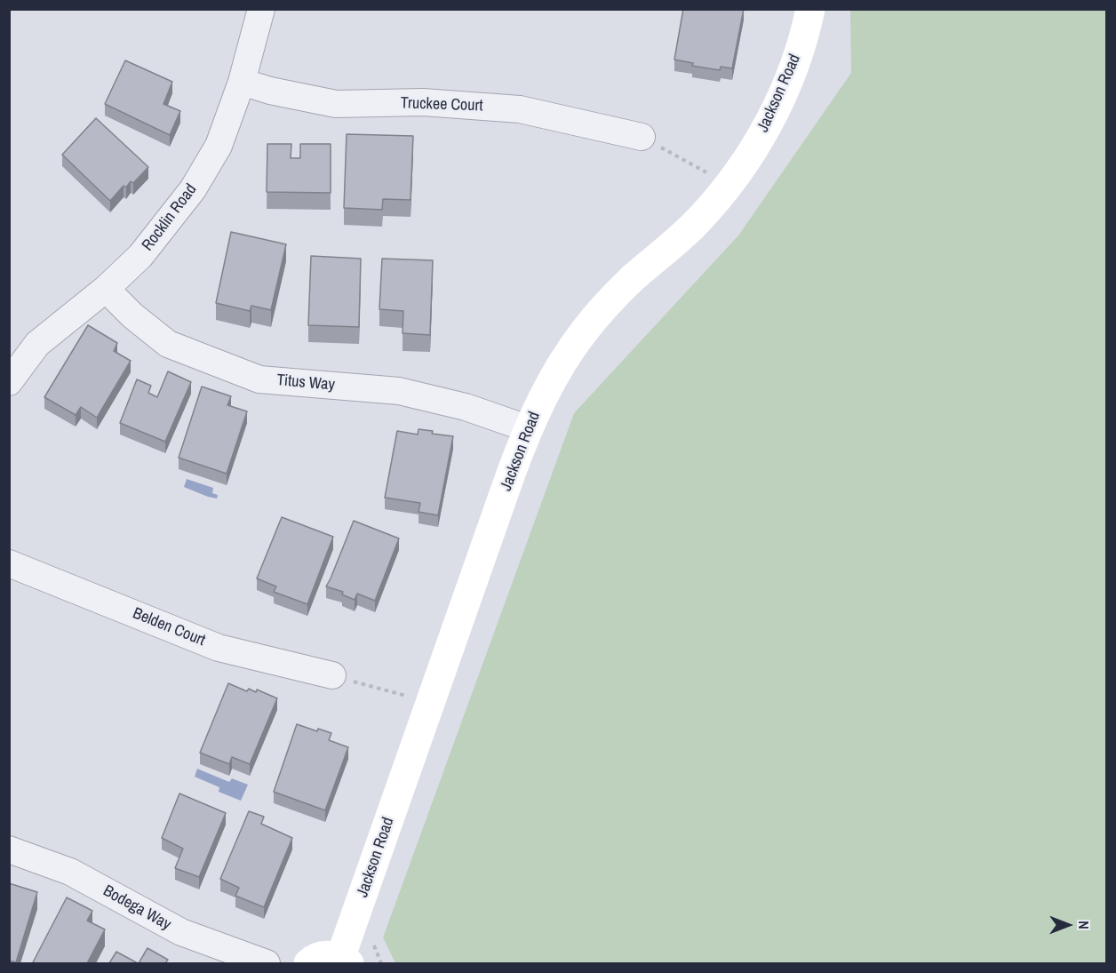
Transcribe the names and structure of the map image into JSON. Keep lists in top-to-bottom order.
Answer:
{
  "streets": {
    "street": [
      "Jackson Road",
      "Truckee Court",
      "Rocklin Road",
      "Titus Way",
      "Belden Court",
      "Bodega Way"
    ]
  },
  "crossings": [
    ["Jackson Road", "Titus Way"],
    ["Truckee Court", "Rocklin Road"],
    ["Rocklin Road", "Titus Way"]
  ],
  "north": "right"
}
